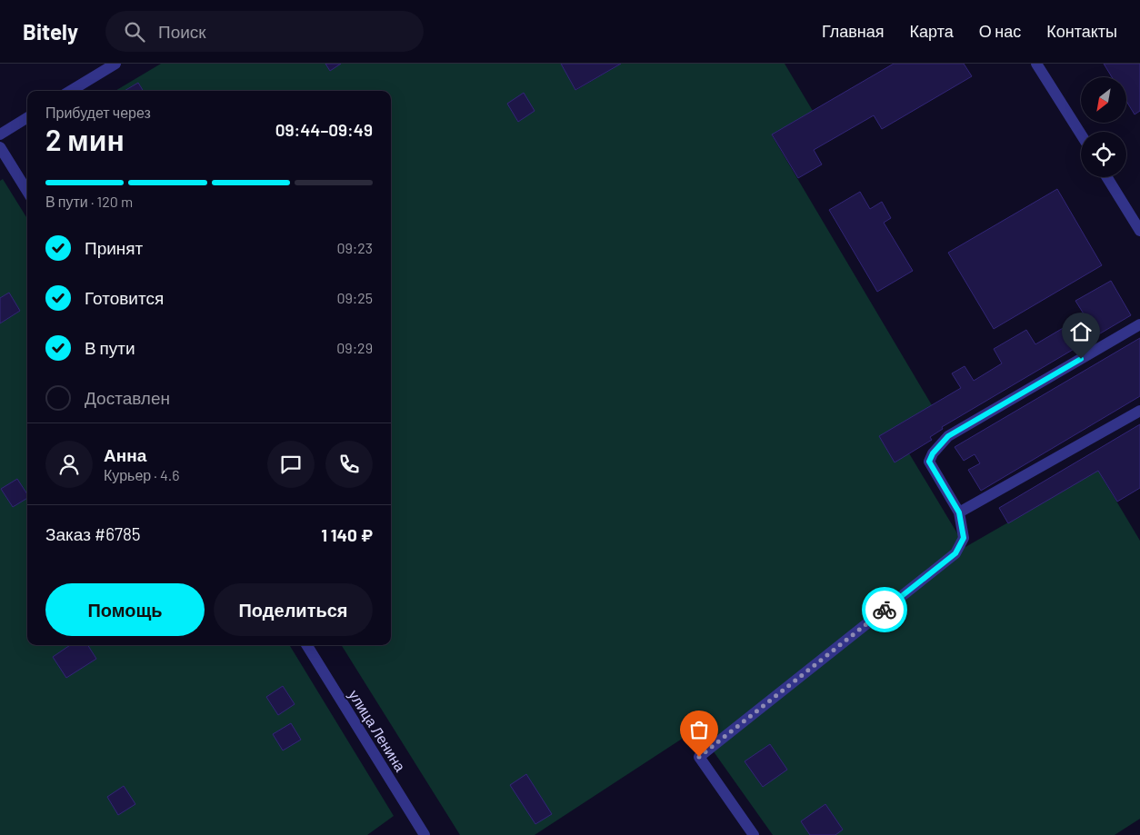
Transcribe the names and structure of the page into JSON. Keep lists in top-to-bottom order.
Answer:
{
  "streets": {
    "street": ["улица Ленина"]
  },
  "north": "bottom left",
  "page": {
    "header": "Bitely",
    "search": "Поиск",
    "nav": [
      "Главная",
      "Карта",
      "О нас",
      "Контакты"
    ],
    "heading": ["2 мин", "Прибудет через", "09:44–09:49"],
    "panel": [
      "Анна",
      "Курьер · 4.6",
      "Заказ #6785",
      "1 140 ₽"
    ],
    "bar": "В пути · 120 m",
    "list": [
      ["Принят", "09:23"],
      ["Готовится", "09:25"],
      ["В пути", "09:29"],
      "Доставлен"
    ],
    "buttons": ["Помощь", "Поделиться"]
  }
}
